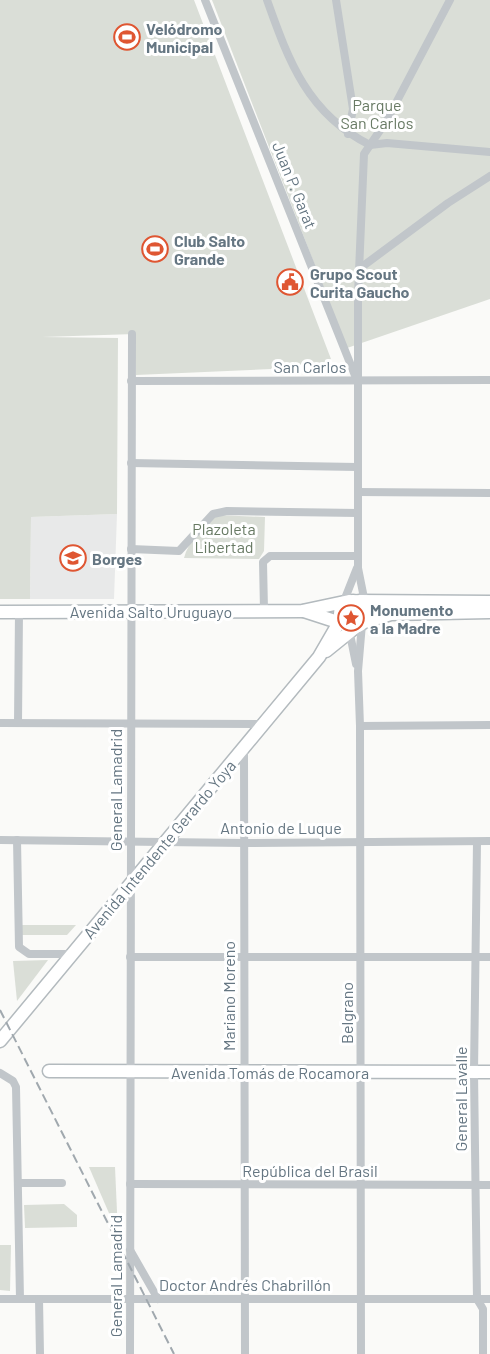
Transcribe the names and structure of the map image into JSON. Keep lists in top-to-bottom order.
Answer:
{
  "streets": {
    "main road": ["Avenida Salto Uruguayo", "Avenida Intendente Gerardo Yoya", "Avenida Tomás de Rocamora"],
    "street": [
      "Juan P. Garat",
      "San Carlos",
      "General Lamadrid",
      "Antonio de Luque",
      "Mariano Moreno",
      "Belgrano",
      "General Lavalle",
      "República del Brasil",
      "Doctor Andrés Chabrillón"
    ]
  },
  "crossings": [
    ["Juan P. Garat", "San Carlos"],
    ["Juan P. Garat", "Belgrano"],
    ["San Carlos", "General Lamadrid"],
    ["San Carlos", "Belgrano"],
    ["Avenida Salto Uruguayo", "General Lamadrid"],
    ["Avenida Salto Uruguayo", "Avenida Intendente Gerardo Yoya"],
    ["Avenida Salto Uruguayo", "Belgrano"],
    ["General Lamadrid", "Antonio de Luque"],
    ["General Lamadrid", "Avenida Intendente Gerardo Yoya"],
    ["General Lamadrid", "Avenida Tomás de Rocamora"],
    ["General Lamadrid", "República del Brasil"],
    ["General Lamadrid", "Doctor Andrés Chabrillón"],
    ["Antonio de Luque", "Avenida Intendente Gerardo Yoya"],
    ["Antonio de Luque", "Mariano Moreno"],
    ["Antonio de Luque", "Belgrano"],
    ["Antonio de Luque", "General Lavalle"],
    ["Avenida Intendente Gerardo Yoya", "Mariano Moreno"],
    ["Avenida Intendente Gerardo Yoya", "Belgrano"],
    ["Mariano Moreno", "Avenida Tomás de Rocamora"],
    ["Mariano Moreno", "República del Brasil"],
    ["Mariano Moreno", "Doctor Andrés Chabrillón"],
    ["Belgrano", "Avenida Tomás de Rocamora"],
    ["Belgrano", "República del Brasil"],
    ["Belgrano", "Doctor Andrés Chabrillón"],
    ["Avenida Tomás de Rocamora", "General Lavalle"],
    ["General Lavalle", "República del Brasil"],
    ["General Lavalle", "Doctor Andrés Chabrillón"]
  ],
  "parks": ["Parque San Carlos", "Plazoleta Libertad"],
  "places": {
    "sports": ["Velódromo Municipal", "Club Salto Grande"],
    "public building": ["Grupo Scout Curita Gaucho"],
    "school or university": ["Borges"],
    "place": ["Monumento a la Madre"]
  }
}
